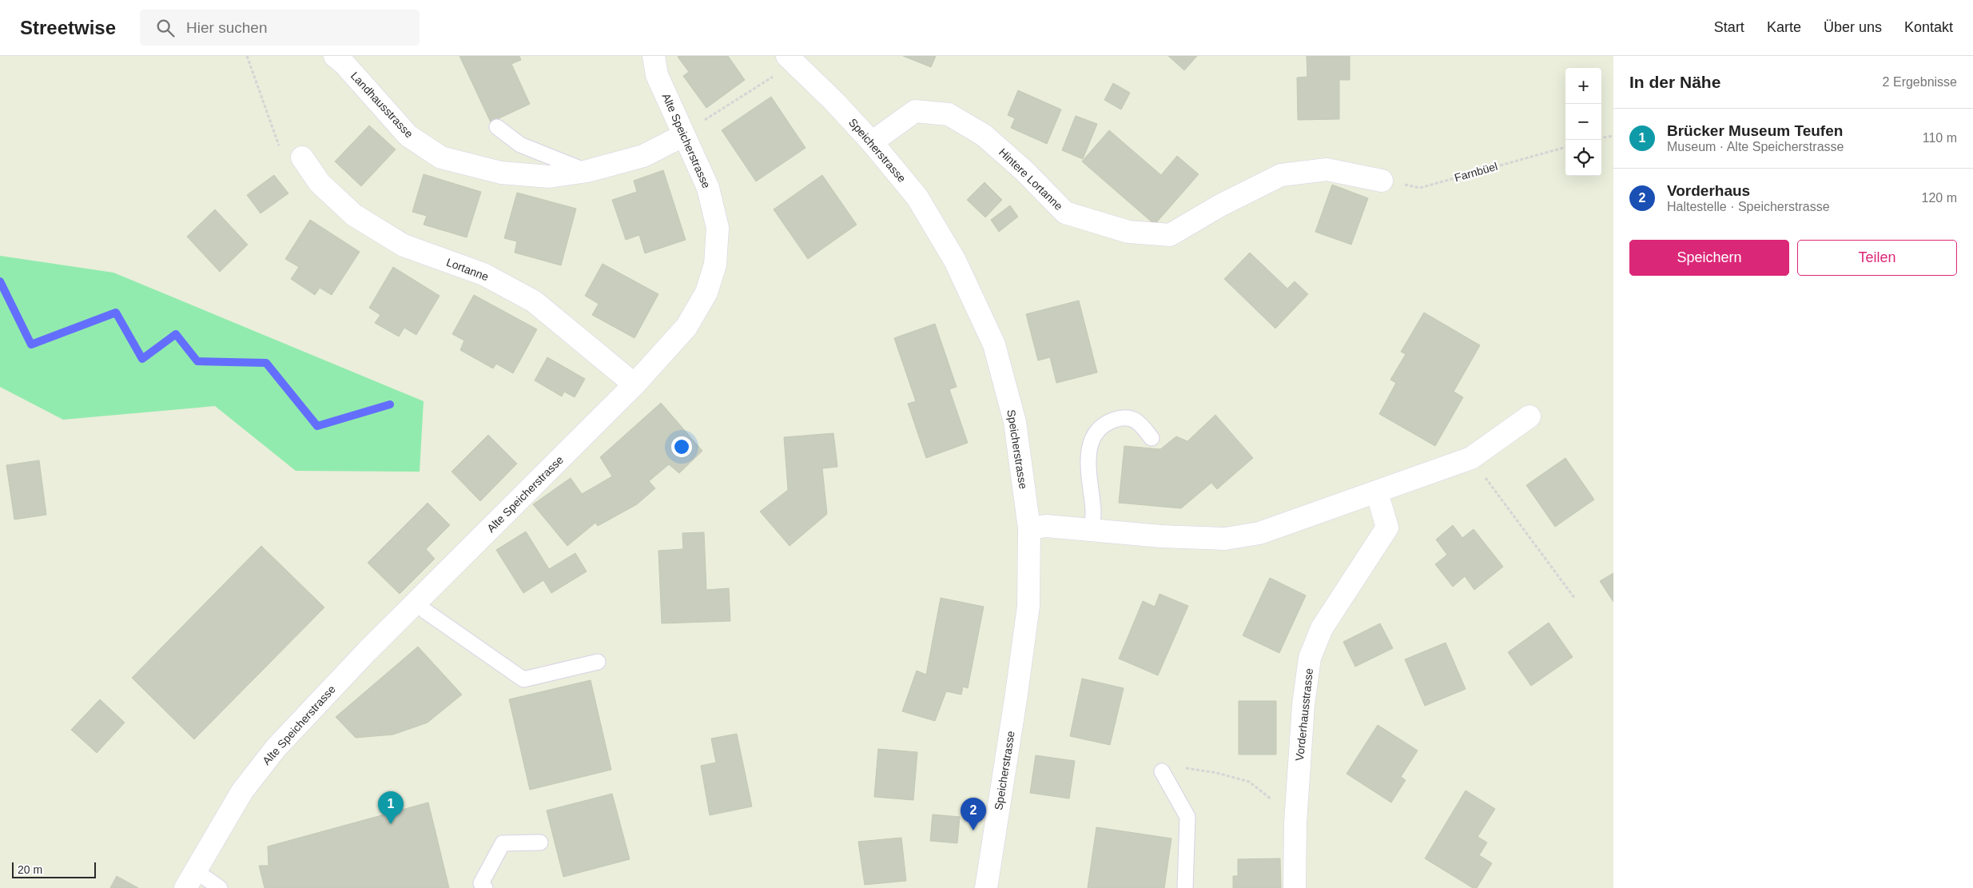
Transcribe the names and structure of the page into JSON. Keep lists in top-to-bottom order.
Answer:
{
  "streets": {
    "street": [
      "Landhausstrasse",
      "Alte Speicherstrasse",
      "Speicherstrasse",
      "Hintere Lortanne",
      "Lortanne",
      "Vorderhausstrasse"
    ],
    "path": ["Farnbüel"]
  },
  "crossings": [
    ["Landhausstrasse", "Alte Speicherstrasse"],
    ["Alte Speicherstrasse", "Lortanne"],
    ["Speicherstrasse", "Hintere Lortanne"],
    ["Farnbüel", "Hintere Lortanne"]
  ],
  "scale_bar": "20 m",
  "page": {
    "header": "Streetwise",
    "search": "Hier suchen",
    "nav": [
      "Start",
      "Karte",
      "Über uns",
      "Kontakt"
    ],
    "heading": ["In der Nähe", "2 Ergebnisse"],
    "map_buttons": ["+", "−"],
    "list": [
      {
        "mark": "1",
        "name": "Brücker Museum Teufen",
        "note": "Museum · Alte Speicherstrasse",
        "value": "110 m"
      },
      {
        "mark": "2",
        "name": "Vorderhaus",
        "note": "Haltestelle · Speicherstrasse",
        "value": "120 m"
      }
    ],
    "buttons": ["Speichern", "Teilen"],
    "pins": ["1", "2"],
    "scale": "20 m"
  }
}
